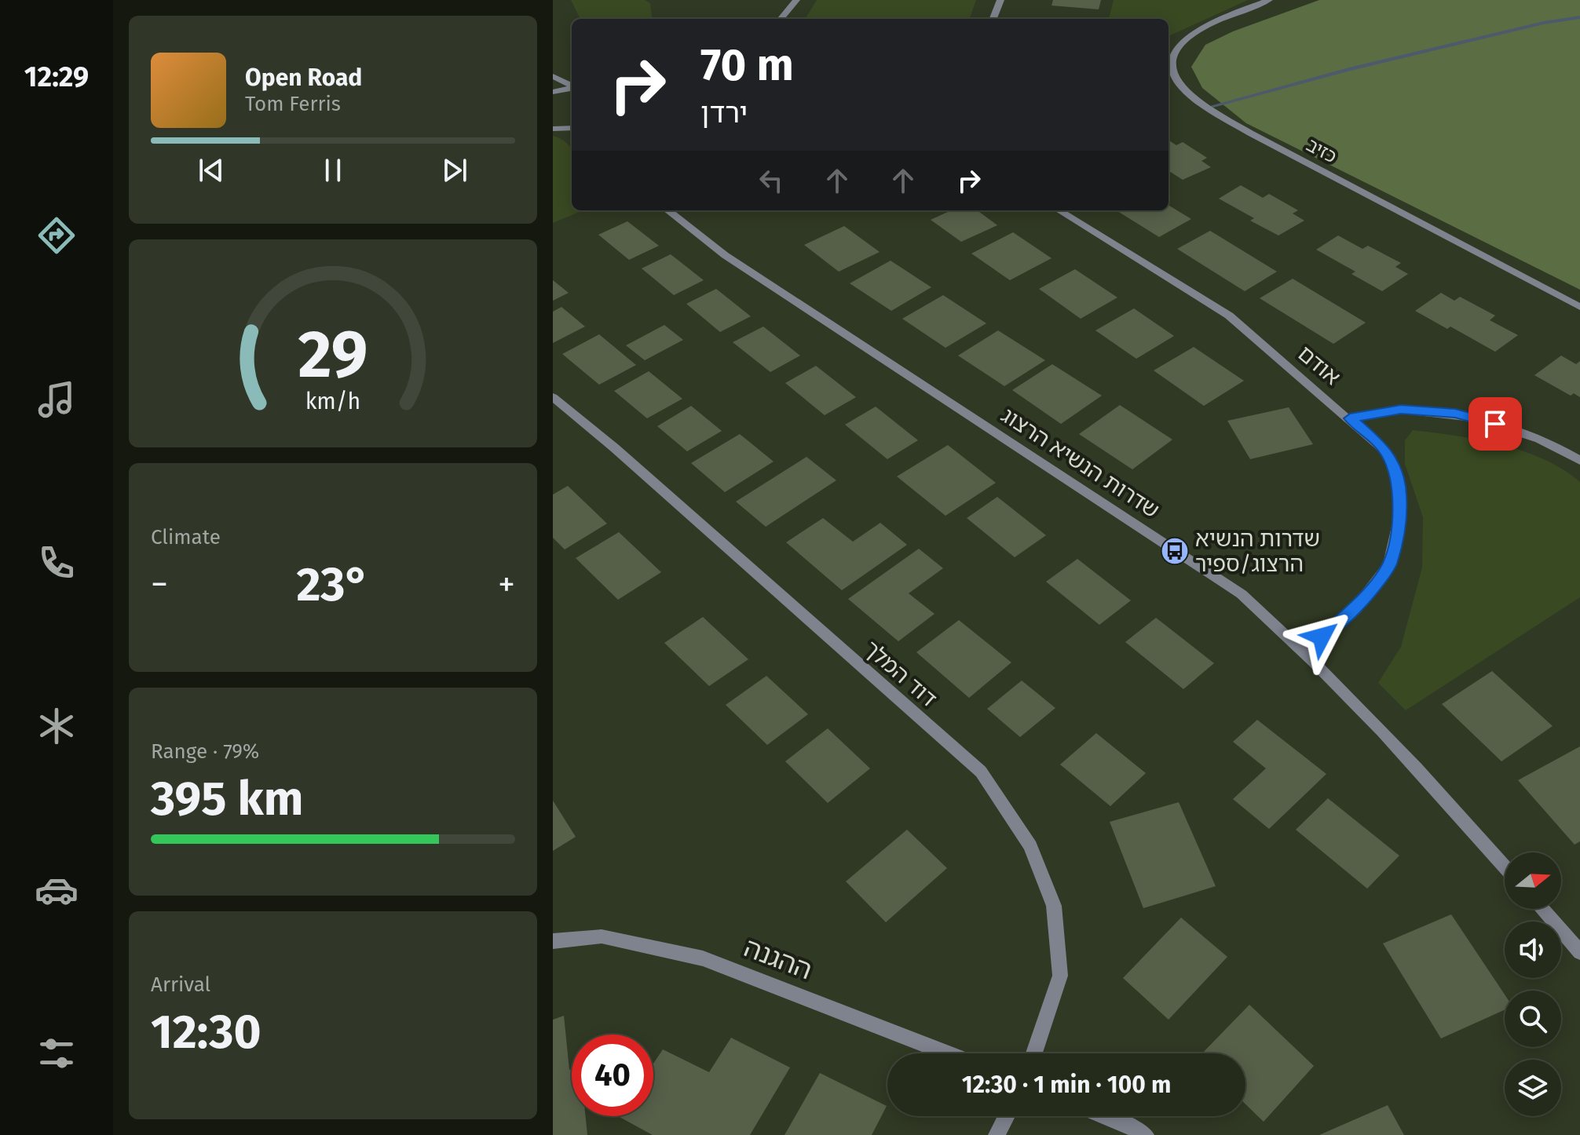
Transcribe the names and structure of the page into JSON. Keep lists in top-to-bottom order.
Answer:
{
  "streets": {
    "street": [
      "כזיב",
      "אודם",
      "שדרות הנשיא הרצוג",
      "דוד המלך",
      "ההגנה"
    ]
  },
  "crossings": [
    ["אודם", "שדרות הנשיא הרצוג"]
  ],
  "places": {
    "bus stop": ["שדרות הנשיא הרצוג/ספיר"]
  },
  "north": "right",
  "page": {
    "tabs": "12:29",
    "turn": ["70 m", "ירדן"],
    "song": ["Open Road", "Tom Ferris"],
    "tile": [
      "Climate",
      ["Range · 79%", "395 km"],
      ["Arrival", "12:30"]
    ],
    "heat": ["−", "23°", "+"],
    "limit": "40",
    "trip": "12:30 · 1 min · 100 m",
    "gauge": ["29", "km/h"]
  }
}
